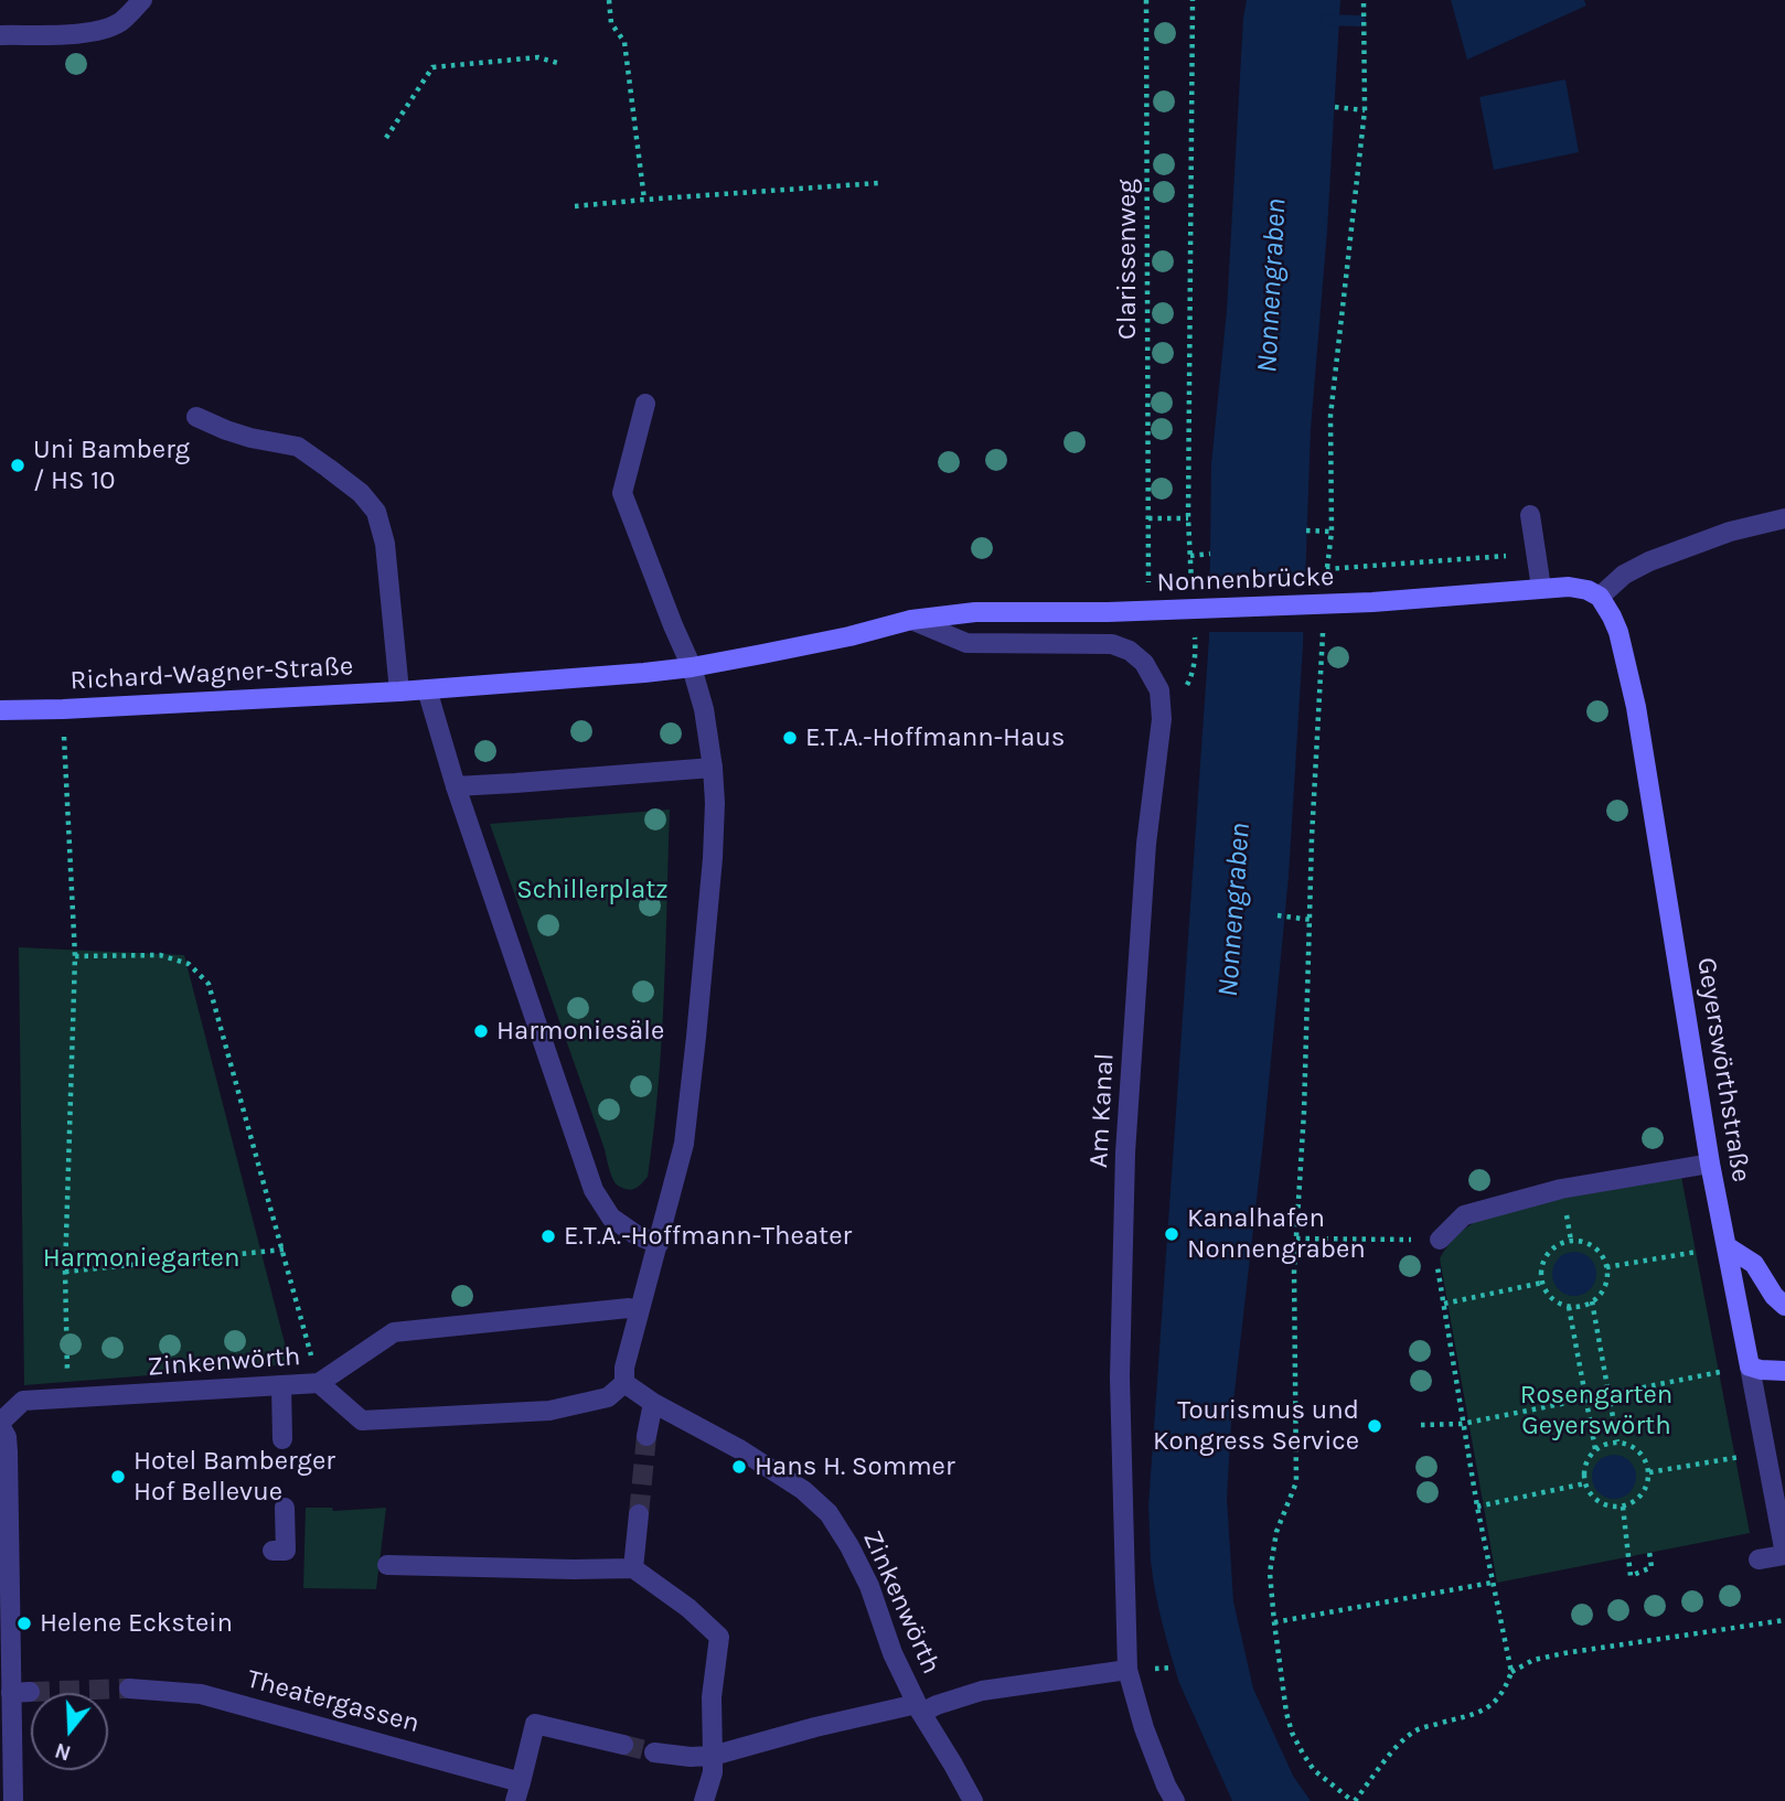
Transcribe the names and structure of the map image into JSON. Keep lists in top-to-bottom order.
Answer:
{
  "streets": {
    "street": [
      "Nonnenbrücke",
      "Richard-Wagner-Straße",
      "Geyerswörthstraße",
      "Am Kanal",
      "Zinkenwörth",
      "Theatergassen"
    ],
    "path": ["Clarissenweg"]
  },
  "crossings": [
    ["Nonnenbrücke", "Geyerswörthstraße"],
    ["Nonnenbrücke", "Am Kanal"]
  ],
  "water": ["Nonnengraben"],
  "parks": ["Schillerplatz", "Harmoniegarten", "Rosengarten Geyerswörth"],
  "places": [
    "Uni Bamberg / HS 10",
    "E.T.A.-Hoffmann-Haus",
    "Harmoniesäle",
    "Kanalhafen Nonnengraben",
    "E.T.A.-Hoffmann-Theater",
    "Tourismus und Kongress Service",
    "Hans H. Sommer",
    "Hotel Bamberger Hof Bellevue",
    "Helene Eckstein"
  ],
  "north": "bottom"
}
